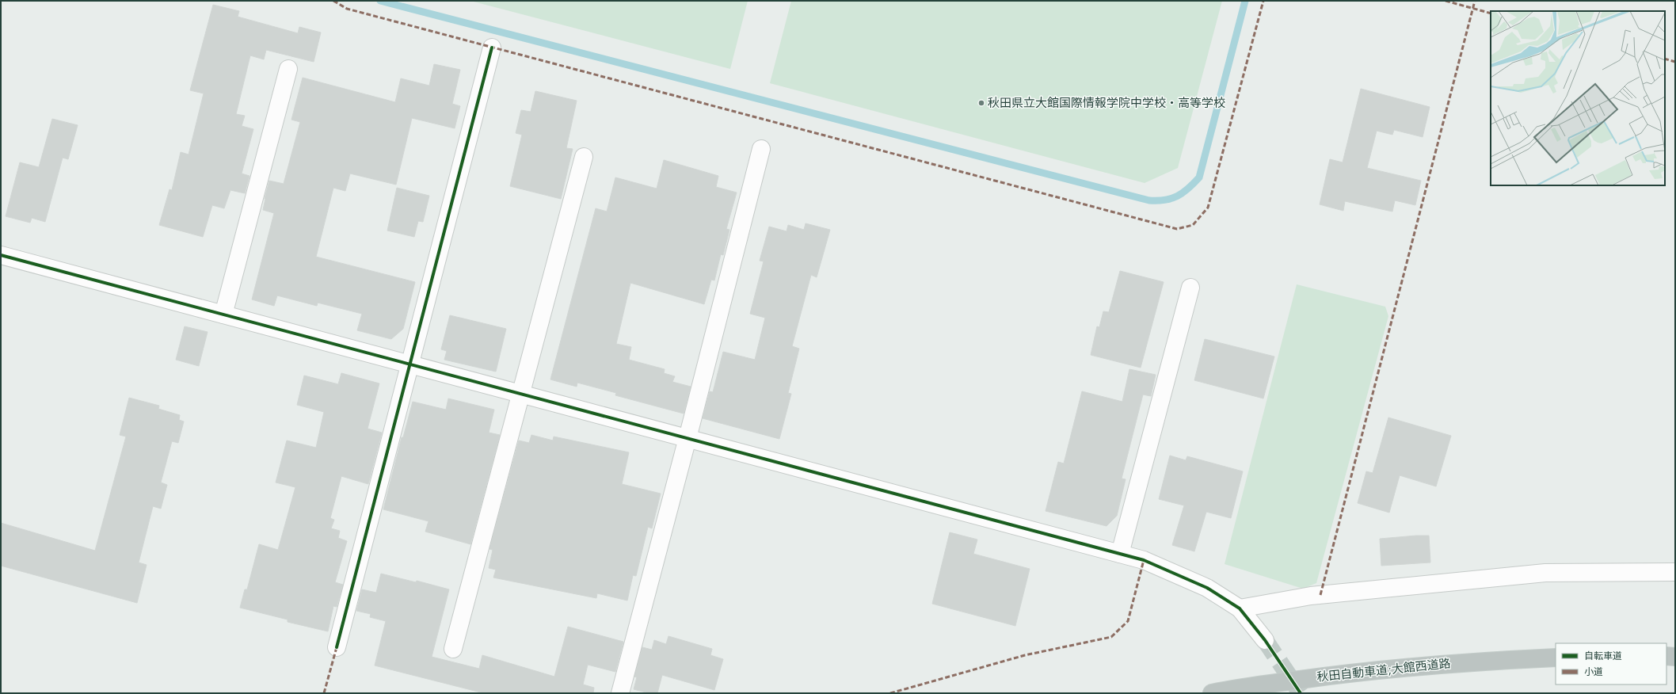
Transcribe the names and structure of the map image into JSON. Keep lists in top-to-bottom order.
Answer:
{
  "streets": {
    "highway": ["秋田自動車道;大館西道路"]
  },
  "places": ["秋田県立大館国際情報学院中学校・高等学校"],
  "legend": ["自転車道", "小道"]
}
